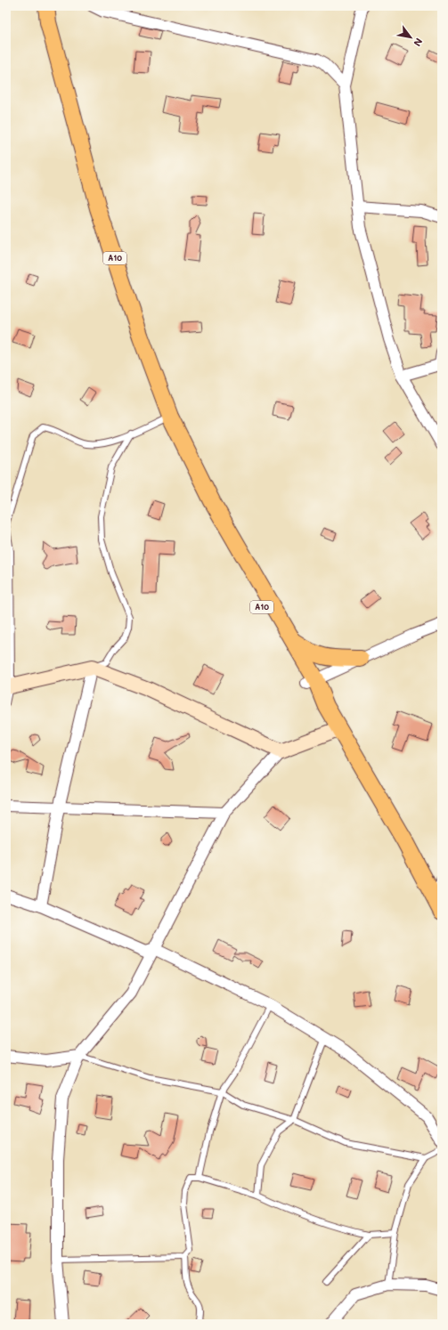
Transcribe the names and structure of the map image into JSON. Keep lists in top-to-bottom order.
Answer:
{
  "streets": {
    "main road": ["A10"]
  },
  "north": "bottom right"
}
